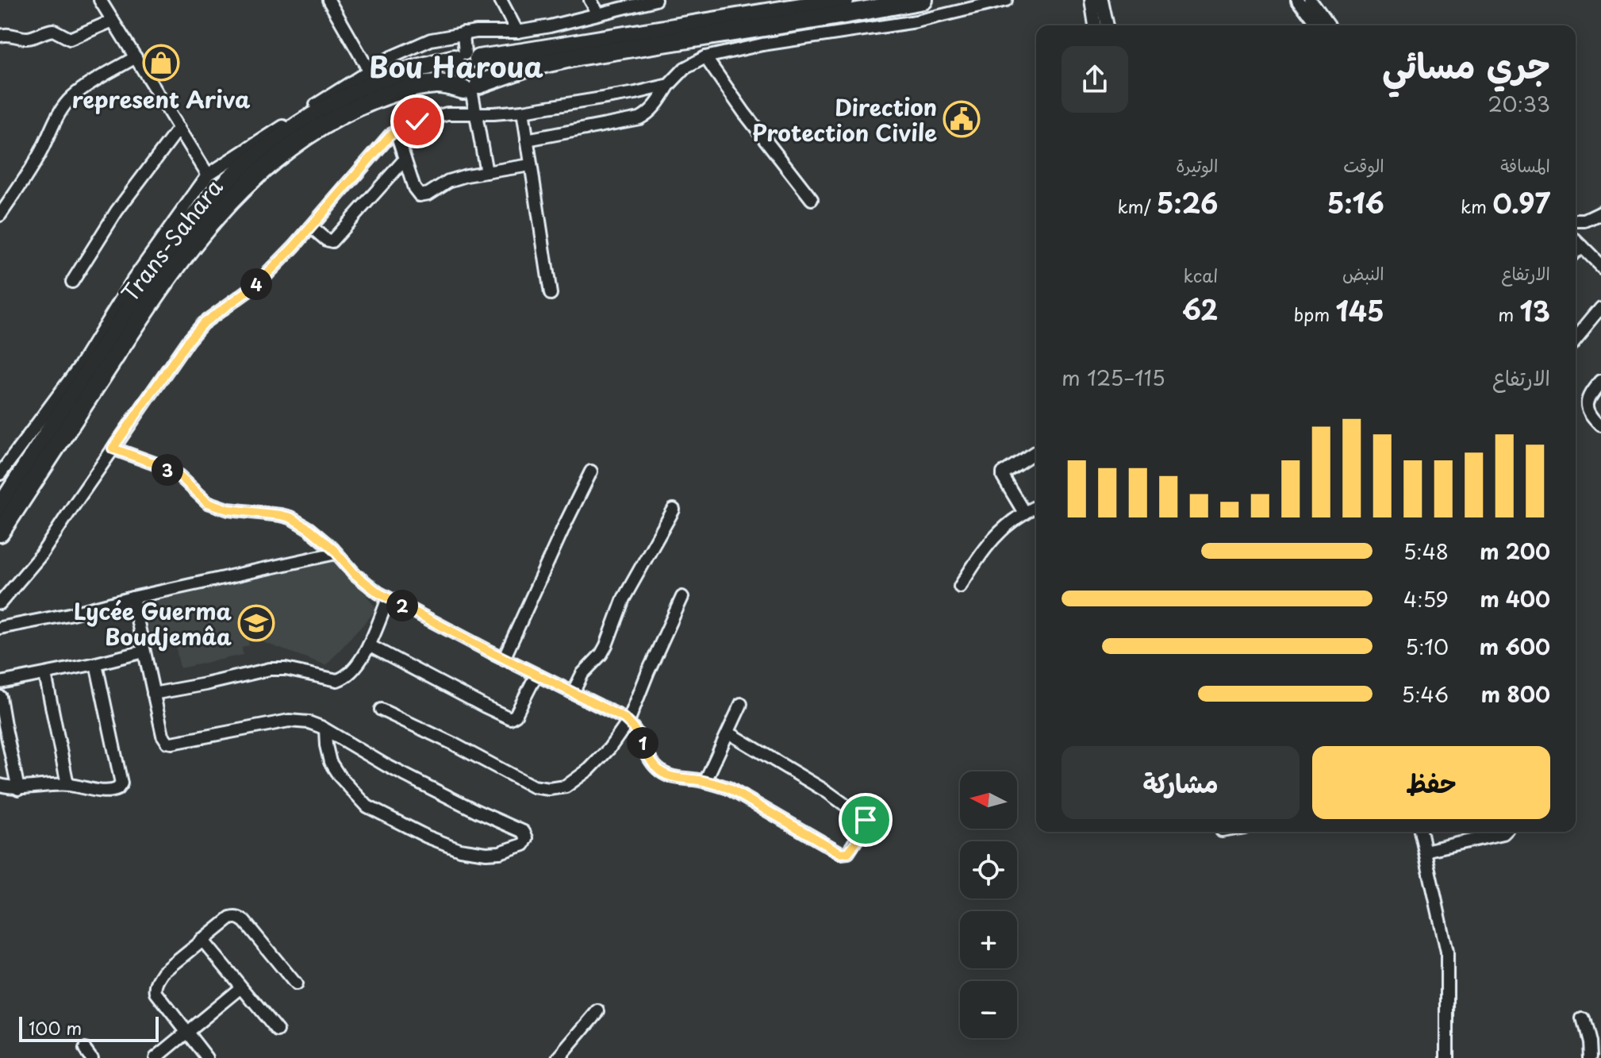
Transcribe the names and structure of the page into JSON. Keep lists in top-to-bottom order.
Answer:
{
  "streets": {
    "highway": ["Trans-Sahara"]
  },
  "districts": ["Bou Haroua"],
  "places": {
    "shop": ["represent Ariva"],
    "public building": ["Direction Protection Civile"],
    "school or university": ["Lycée Guerma Boudjemâa"]
  },
  "scale_bar": "100 m",
  "north": "left",
  "page": {
    "heading": ["جري مسائي", "20:33"],
    "stats": [
      ["المسافة", "0.97 km"],
      ["الوقت", "5:16"],
      ["الوتيرة", "5:26 /km"],
      ["الارتفاع", "13 m"],
      ["النبض", "145 bpm"],
      ["kcal", "62"]
    ],
    "pins": [
      "4",
      "3",
      "2",
      "1"
    ],
    "chart": ["الارتفاع", "115–125 m"],
    "list": [
      {
        "name": "200 m",
        "note": "5:48"
      },
      {
        "name": "400 m",
        "note": "4:59"
      },
      {
        "name": "600 m",
        "note": "5:10"
      },
      {
        "name": "800 m",
        "note": "5:46"
      }
    ],
    "buttons": ["حفظ", "مشاركة"],
    "map_buttons": ["+", "−"],
    "scale": "100 m"
  }
}
